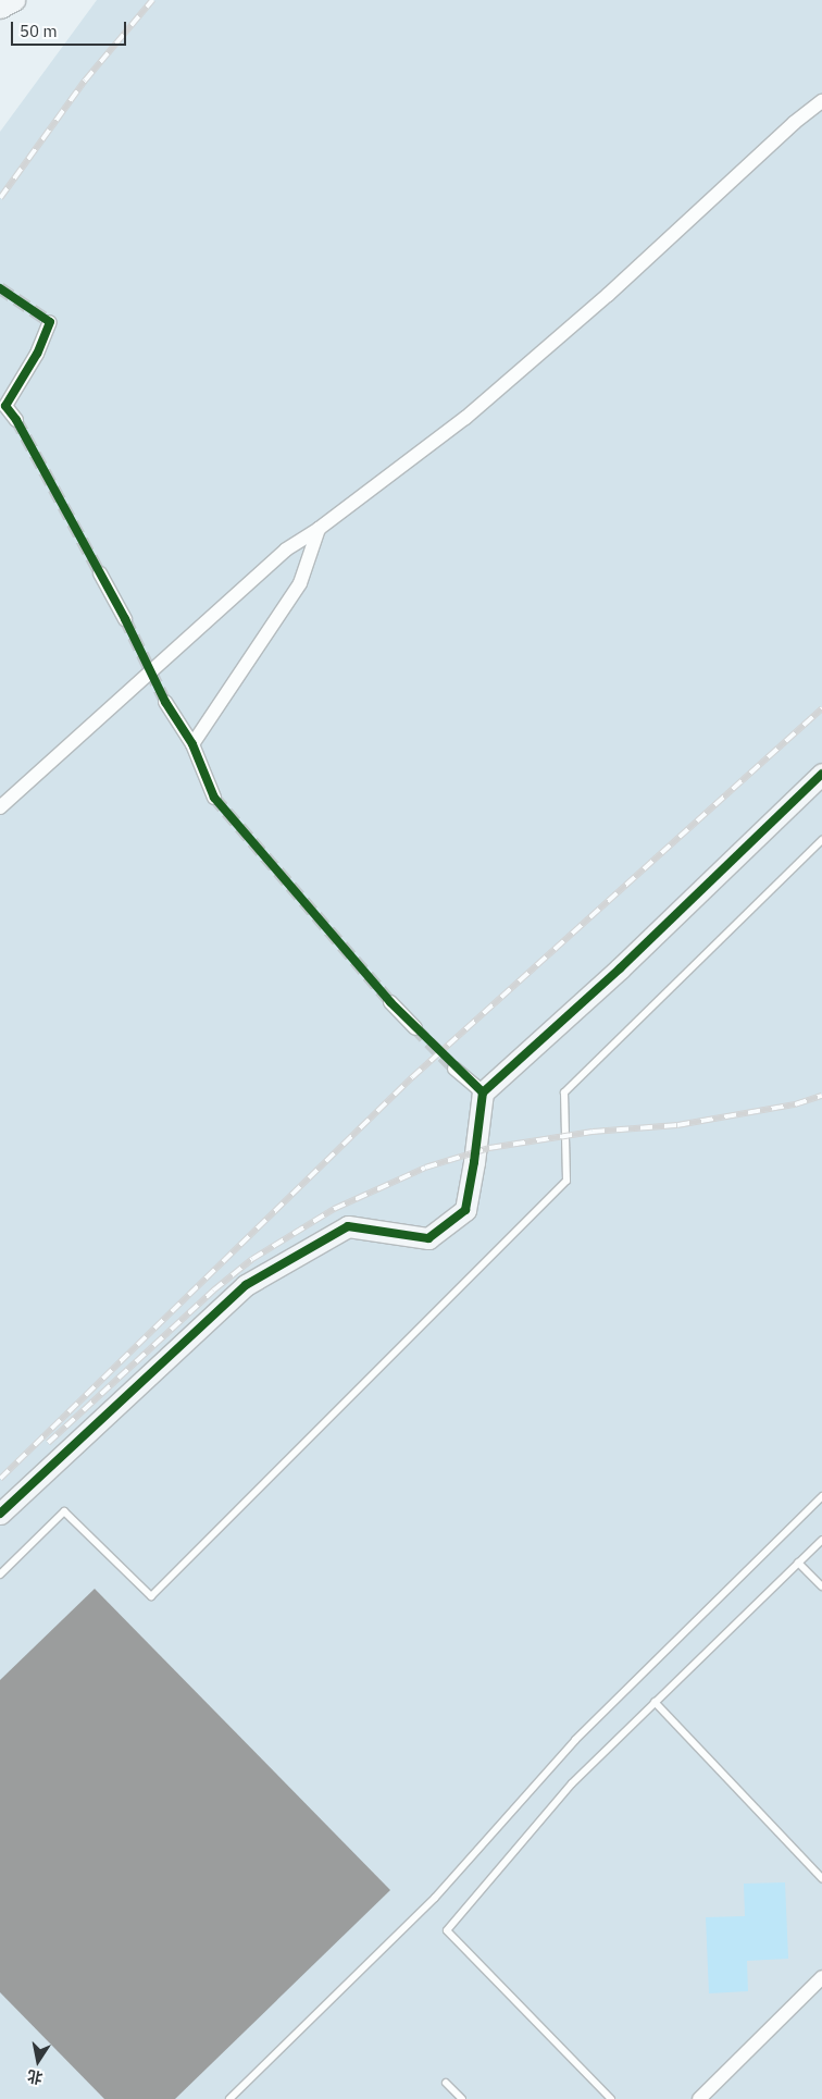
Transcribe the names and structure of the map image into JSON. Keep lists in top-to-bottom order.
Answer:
{
  "scale_bar": "50 m",
  "north": "bottom"
}
